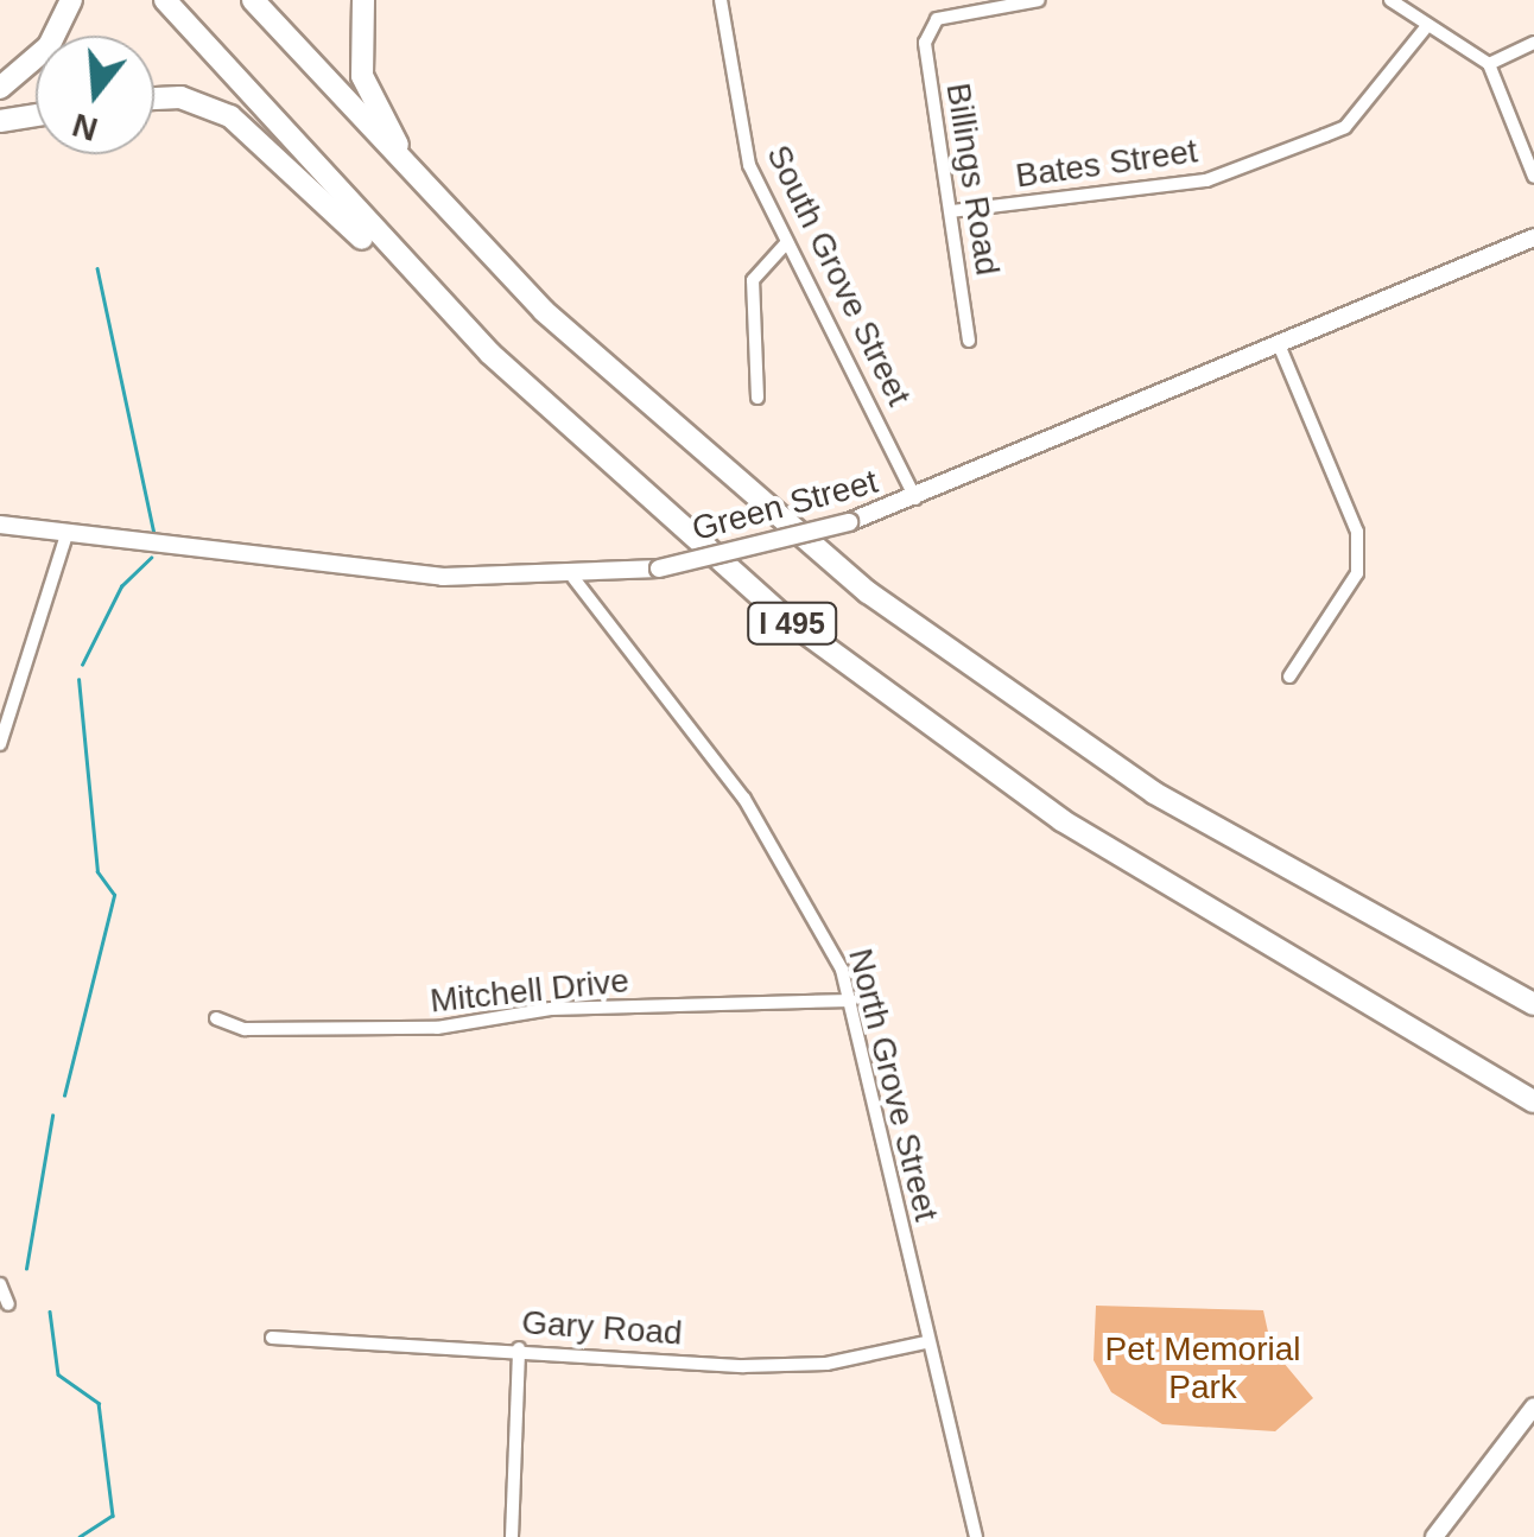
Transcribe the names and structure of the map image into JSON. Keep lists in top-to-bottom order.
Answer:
{
  "streets": {
    "highway": ["I 495"],
    "main road": ["Green Street"],
    "street": [
      "Bates Street",
      "Billings Road",
      "South Grove Street",
      "Mitchell Drive",
      "North Grove Street",
      "Gary Road"
    ]
  },
  "crossings": [
    ["Bates Street", "Billings Road"],
    ["South Grove Street", "Green Street"],
    ["Green Street", "North Grove Street"],
    ["Mitchell Drive", "North Grove Street"],
    ["North Grove Street", "Gary Road"]
  ],
  "parks": ["Pet Memorial Park"],
  "north": "bottom"
}
